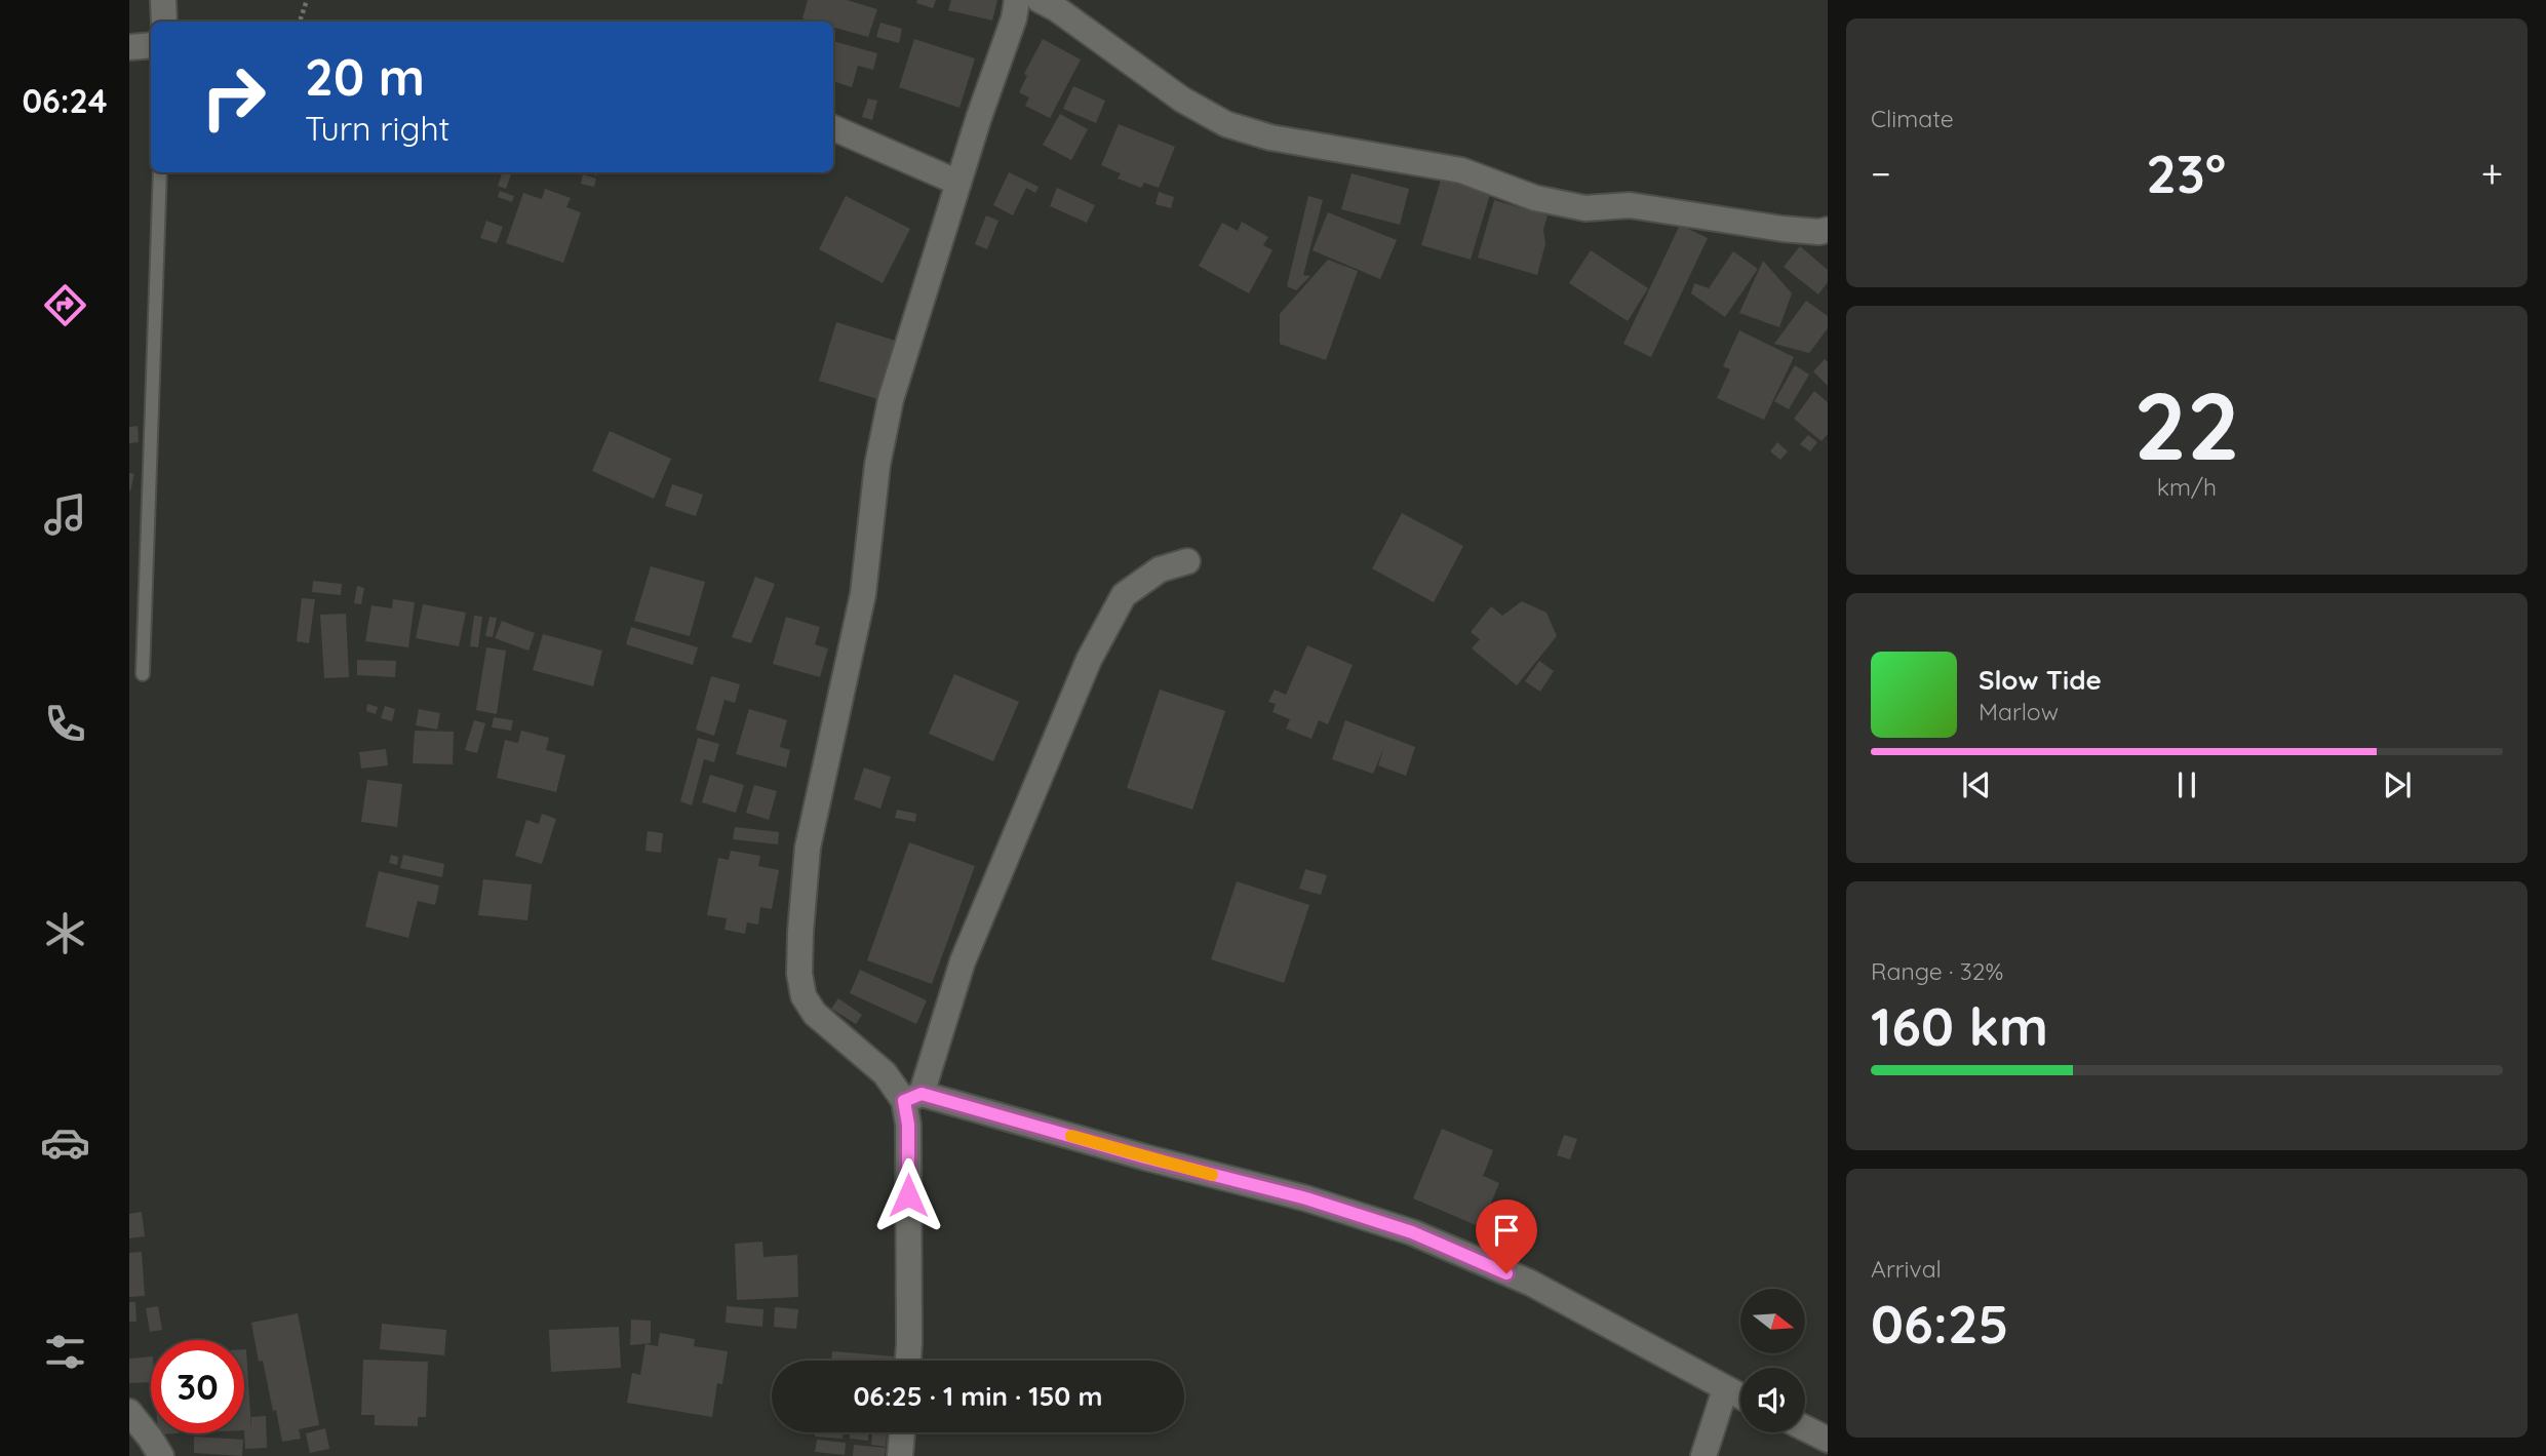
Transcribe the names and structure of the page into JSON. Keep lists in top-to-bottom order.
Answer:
{
  "north": "right",
  "page": {
    "tabs": "06:24",
    "tile": [
      "Climate",
      ["22", "km/h"],
      ["Range · 32%", "160 km"],
      ["Arrival", "06:25"]
    ],
    "turn": ["20 m", "Turn right"],
    "heat": ["−", "23°", "+"],
    "song": ["Slow Tide", "Marlow"],
    "limit": "30",
    "trip": "06:25 · 1 min · 150 m"
  }
}
